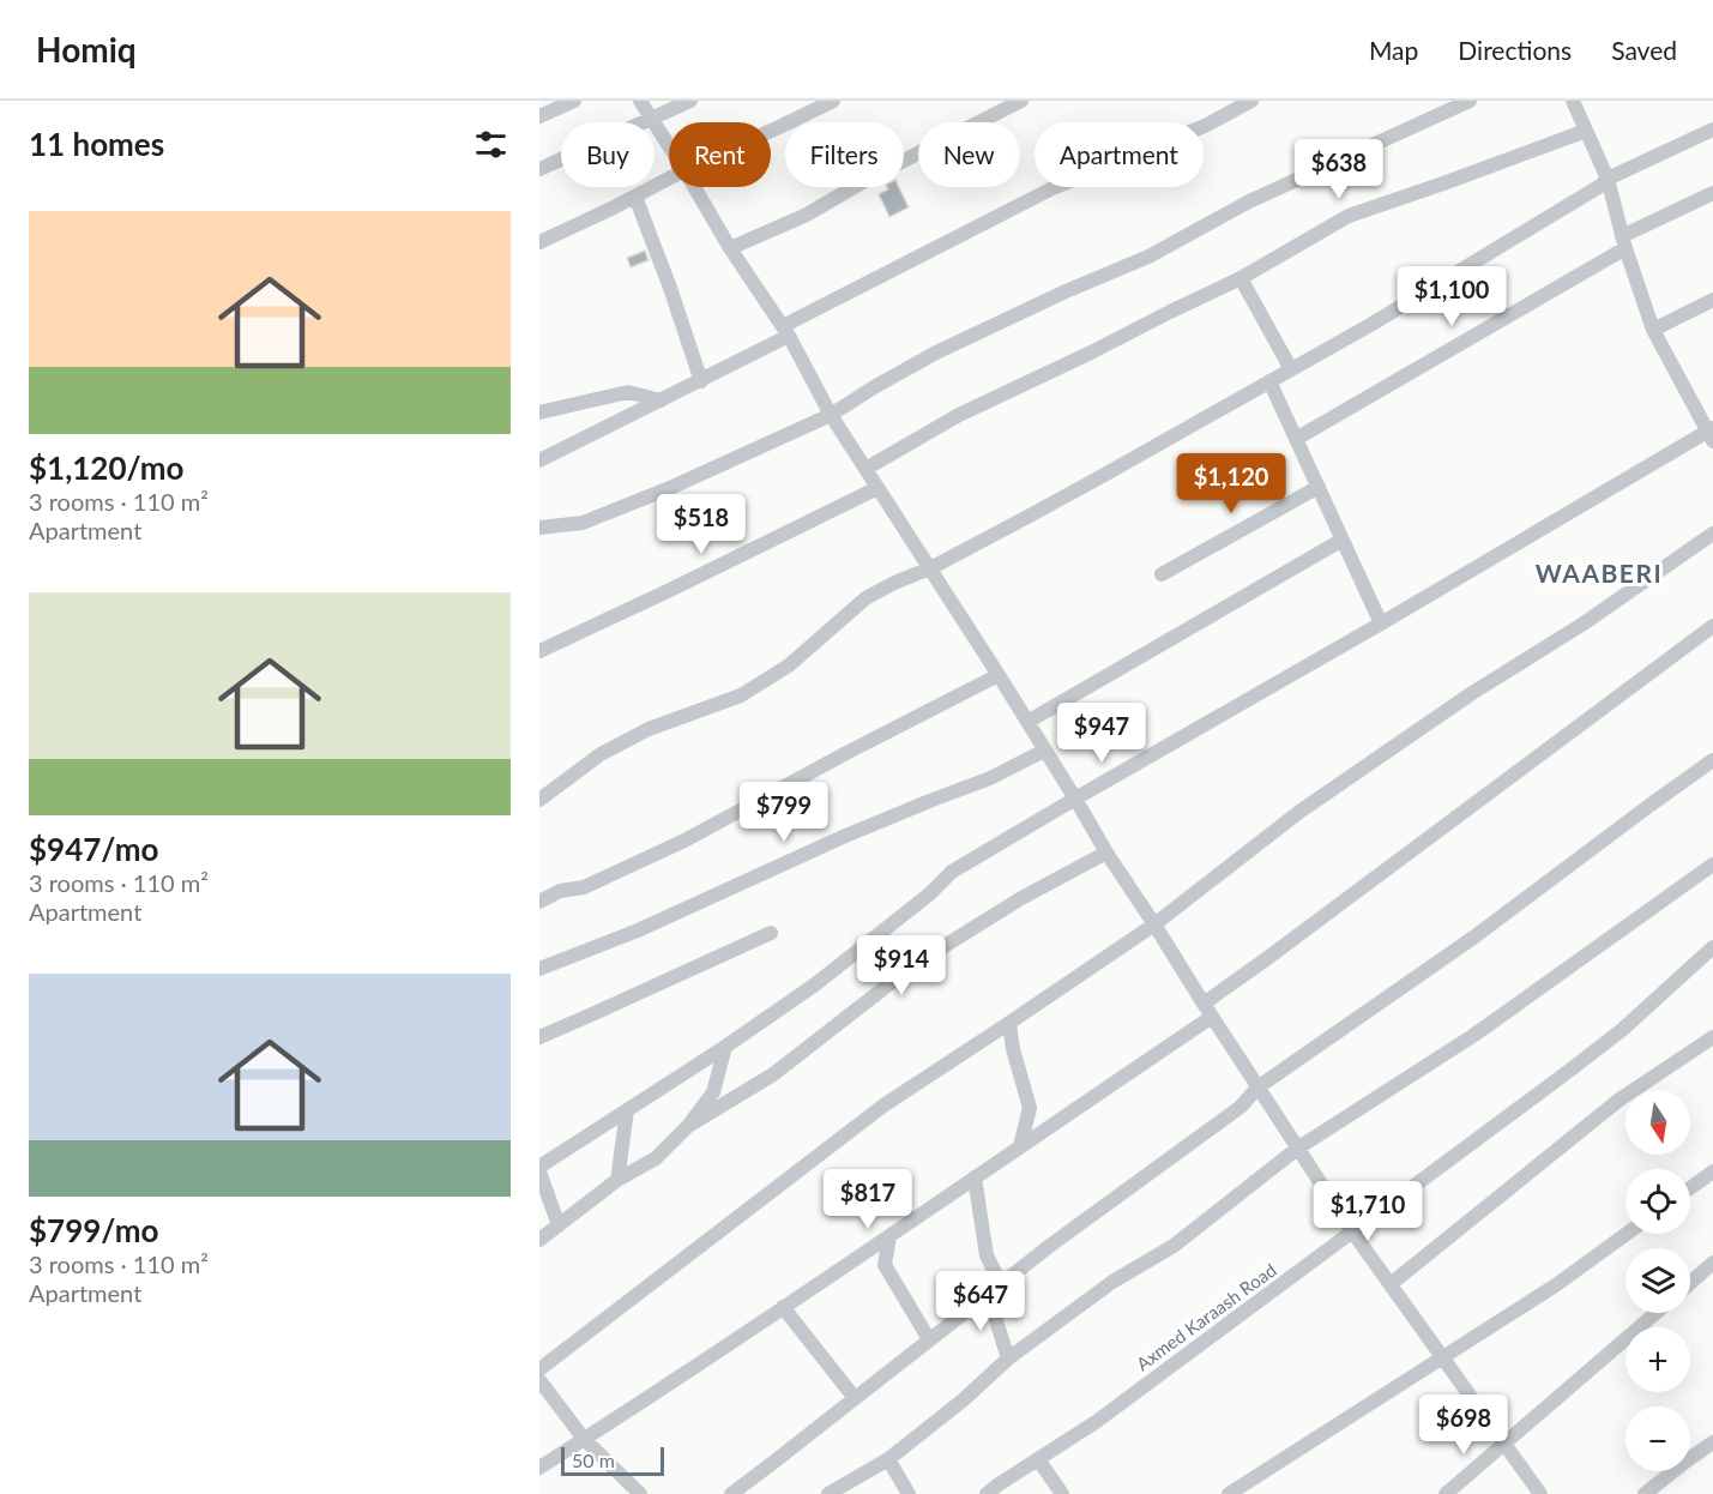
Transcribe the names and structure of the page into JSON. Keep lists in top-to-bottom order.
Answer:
{
  "streets": {
    "street": ["Axmed Karaash Road"]
  },
  "districts": ["WAABERI"],
  "scale_bar": "50 m",
  "north": "bottom",
  "page": {
    "header": "Homiq",
    "nav": ["Map", "Directions", "Saved"],
    "heading": "11 homes",
    "chip": [
      "Buy",
      "Rent",
      "Filters",
      "New",
      "Apartment"
    ],
    "price": [
      "$638",
      "$1,100",
      "$1,120",
      "$518",
      "$947",
      "$799",
      "$914",
      "$817",
      "$1,710",
      "$647",
      "$698"
    ],
    "list": [
      {
        "name": "$1,120/mo",
        "note": "3 rooms · 110 m² · Apartment"
      },
      {
        "name": "$947/mo",
        "note": "3 rooms · 110 m² · Apartment"
      },
      {
        "name": "$799/mo",
        "note": "3 rooms · 110 m² · Apartment"
      }
    ],
    "map_buttons": ["+", "−"],
    "scale": "50 m"
  }
}
